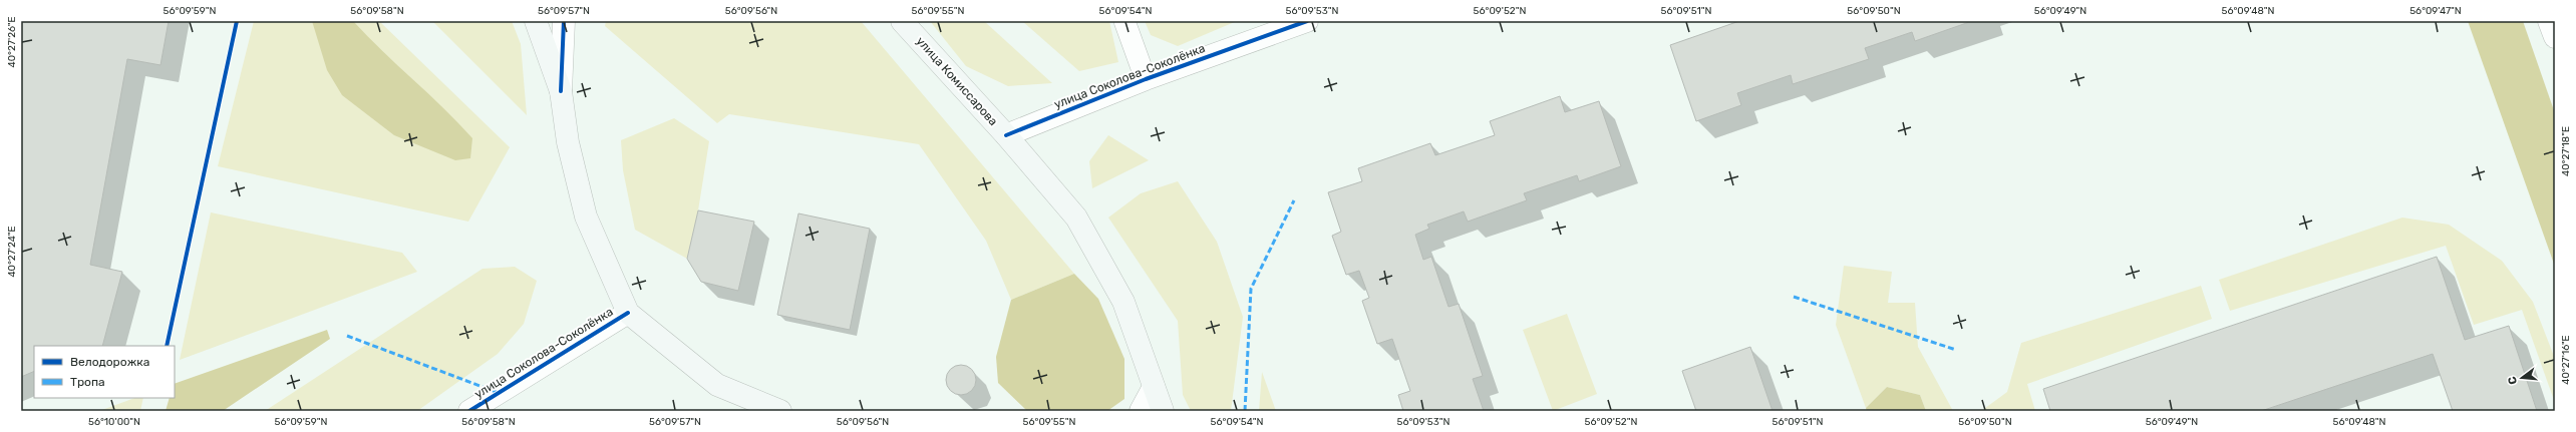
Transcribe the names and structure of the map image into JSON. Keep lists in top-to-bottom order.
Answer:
{
  "streets": {
    "main road": ["улица Комиссарова"],
    "street": ["улица Соколова-Соколёнка"]
  },
  "crossings": [
    ["улица Соколова-Соколёнка", "улица Комиссарова"]
  ],
  "legend": ["Велодорожка", "Тропа"],
  "north": "left",
  "coordinates": [
    "56°09'59\"N",
    "56°09'58\"N",
    "56°09'57\"N",
    "56°09'56\"N",
    "56°09'55\"N",
    "56°09'54\"N",
    "56°09'53\"N",
    "56°09'52\"N",
    "56°09'51\"N",
    "56°09'50\"N",
    "56°09'49\"N",
    "56°09'48\"N",
    "56°09'47\"N",
    "40°27'26\"E",
    "40°27'18\"E",
    "40°27'24\"E",
    "40°27'16\"E",
    "56°10'00\"N"
  ]
}
